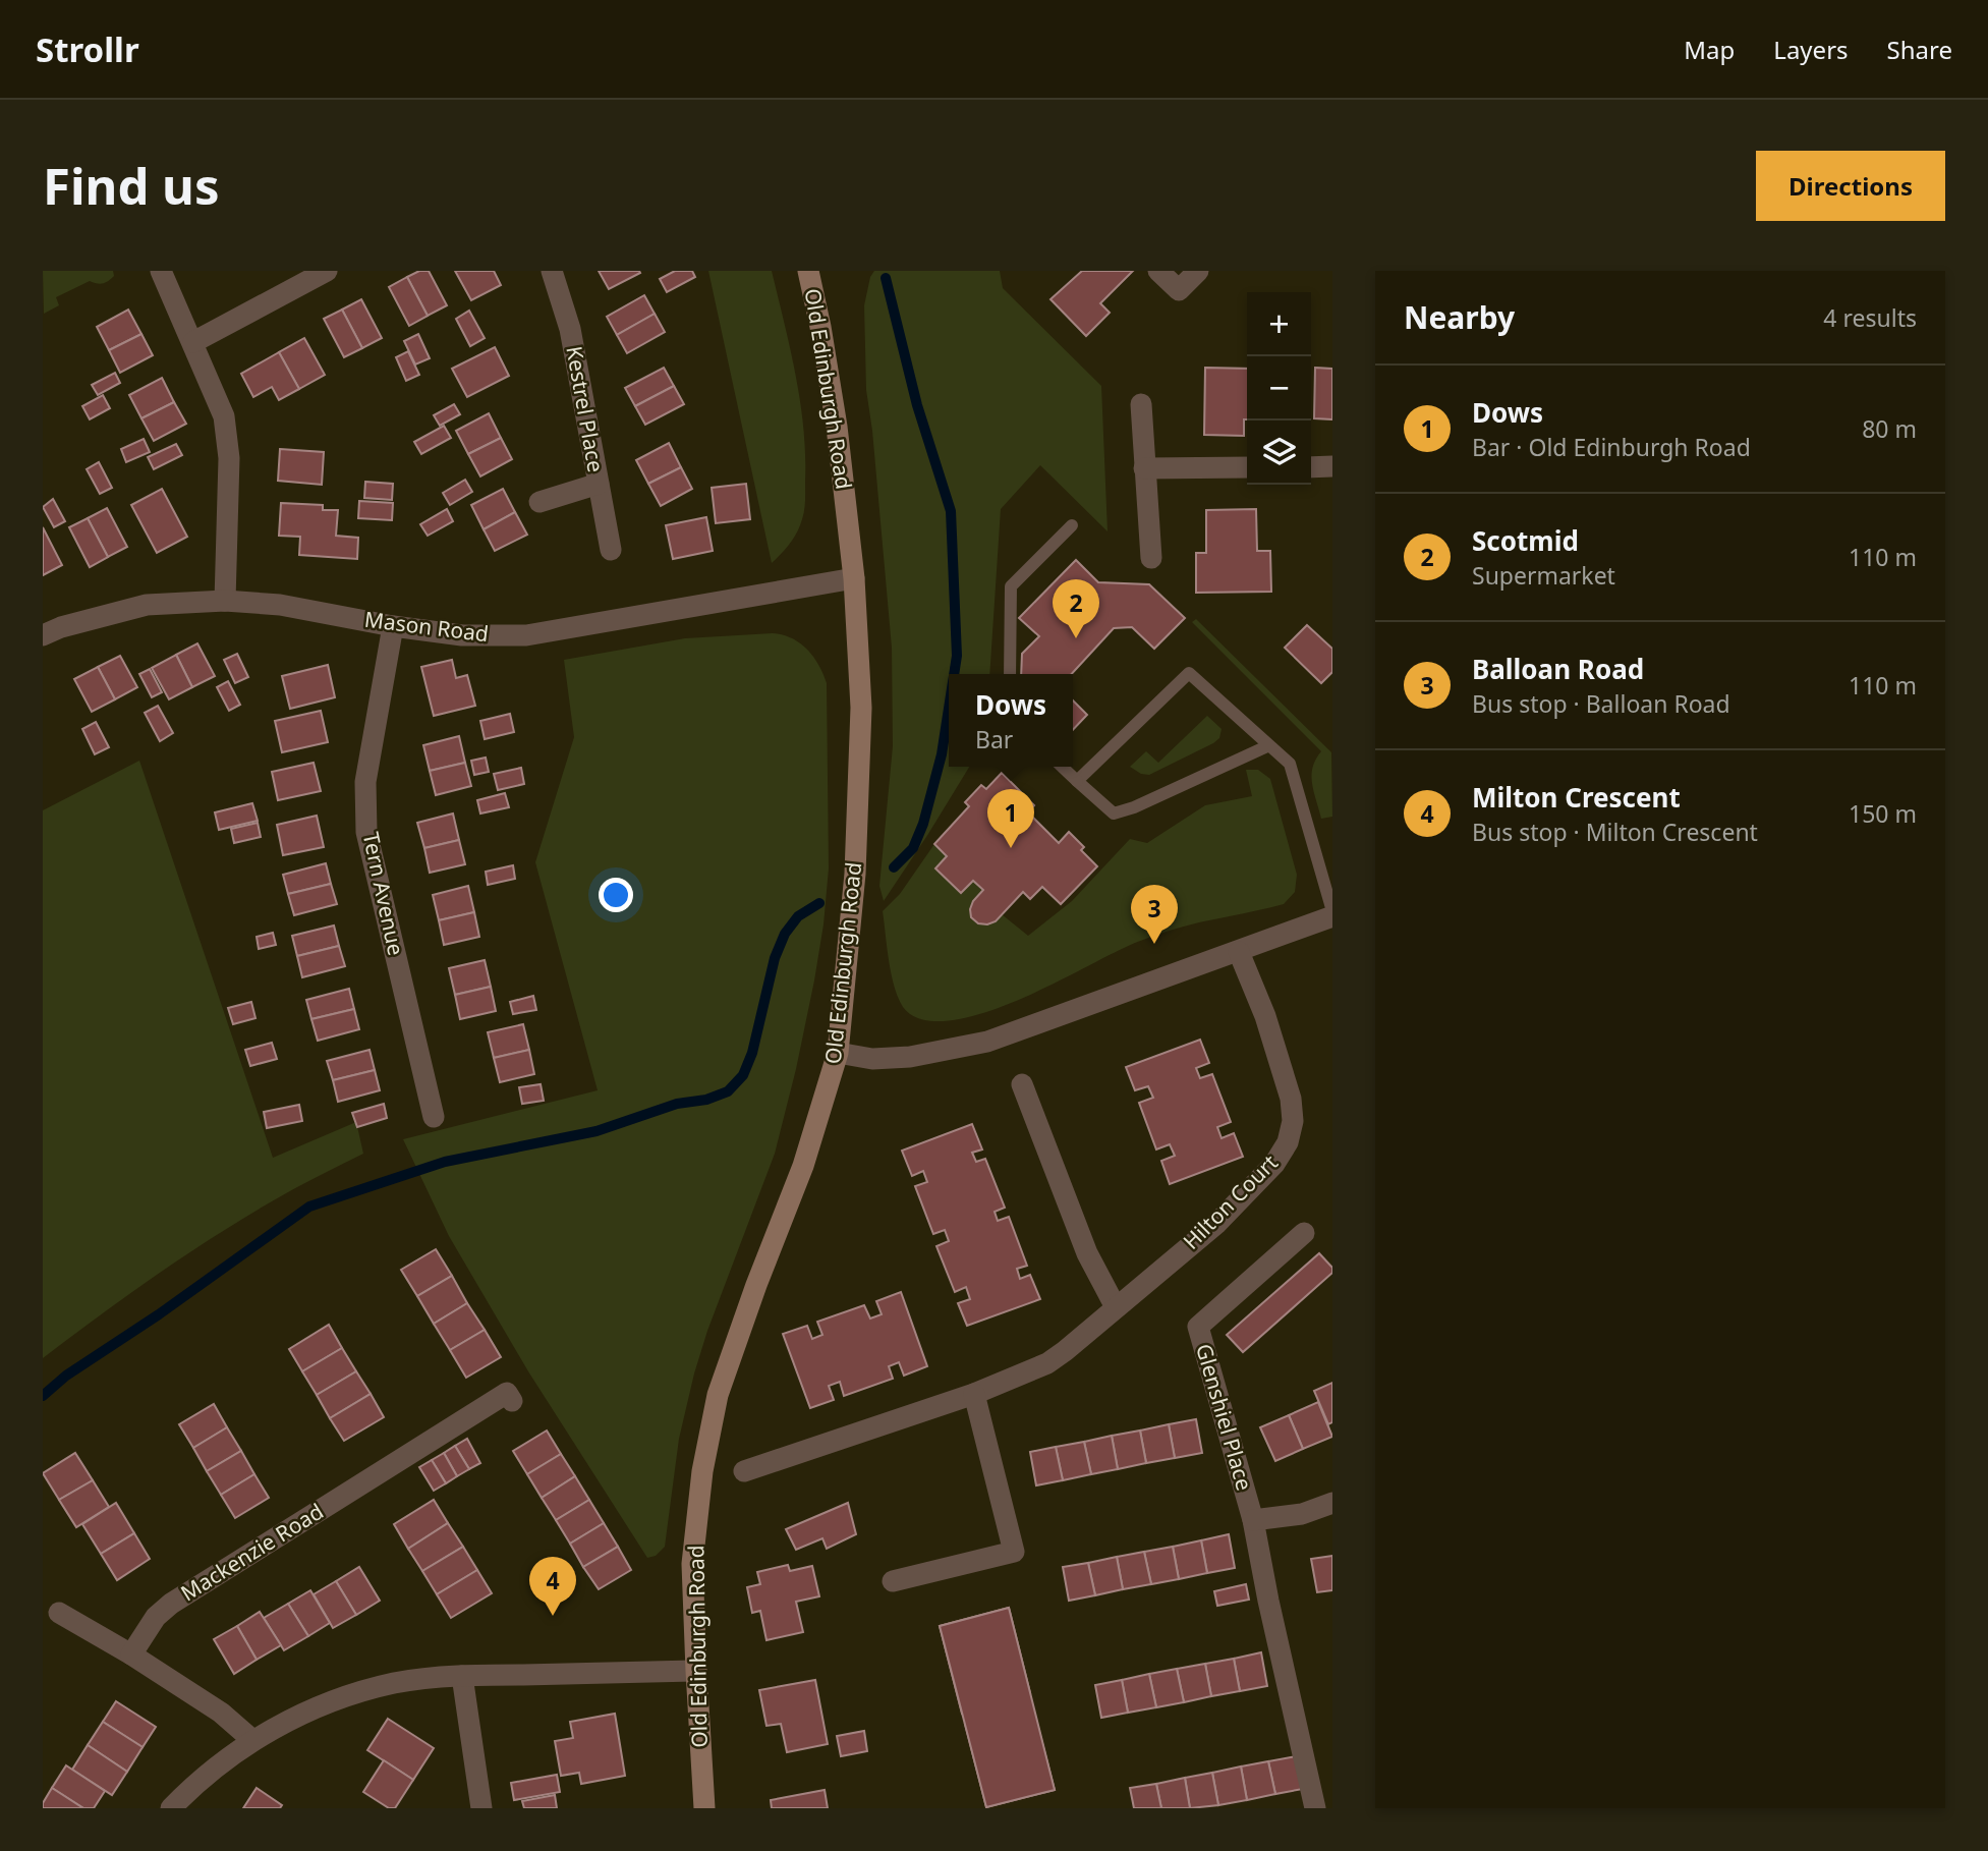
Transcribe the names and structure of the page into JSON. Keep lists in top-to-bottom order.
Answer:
{
  "streets": {
    "street": [
      "Old Edinburgh Road",
      "Kestrel Place",
      "Mason Road",
      "Tern Avenue",
      "Hilton Court",
      "Glenshiel Place",
      "Mackenzie Road"
    ]
  },
  "crossings": [
    ["Old Edinburgh Road", "Mason Road"],
    ["Mason Road", "Tern Avenue"]
  ],
  "page": {
    "header": "Strollr",
    "nav": ["Map", "Layers", "Share"],
    "buttons": "Directions",
    "title": "Find us",
    "heading": ["Nearby", "4 results"],
    "map_buttons": ["+", "−"],
    "list": [
      {
        "mark": "1",
        "name": "Dows",
        "note": "Bar · Old Edinburgh Road",
        "value": "80 m"
      },
      {
        "mark": "2",
        "name": "Scotmid",
        "note": "Supermarket",
        "value": "110 m"
      },
      {
        "mark": "3",
        "name": "Balloan Road",
        "note": "Bus stop · Balloan Road",
        "value": "110 m"
      },
      {
        "mark": "4",
        "name": "Milton Crescent",
        "note": "Bus stop · Milton Crescent",
        "value": "150 m"
      }
    ],
    "pins": [
      "2",
      "1",
      "3",
      "4"
    ],
    "popup": ["Dows", "Bar"]
  }
}
